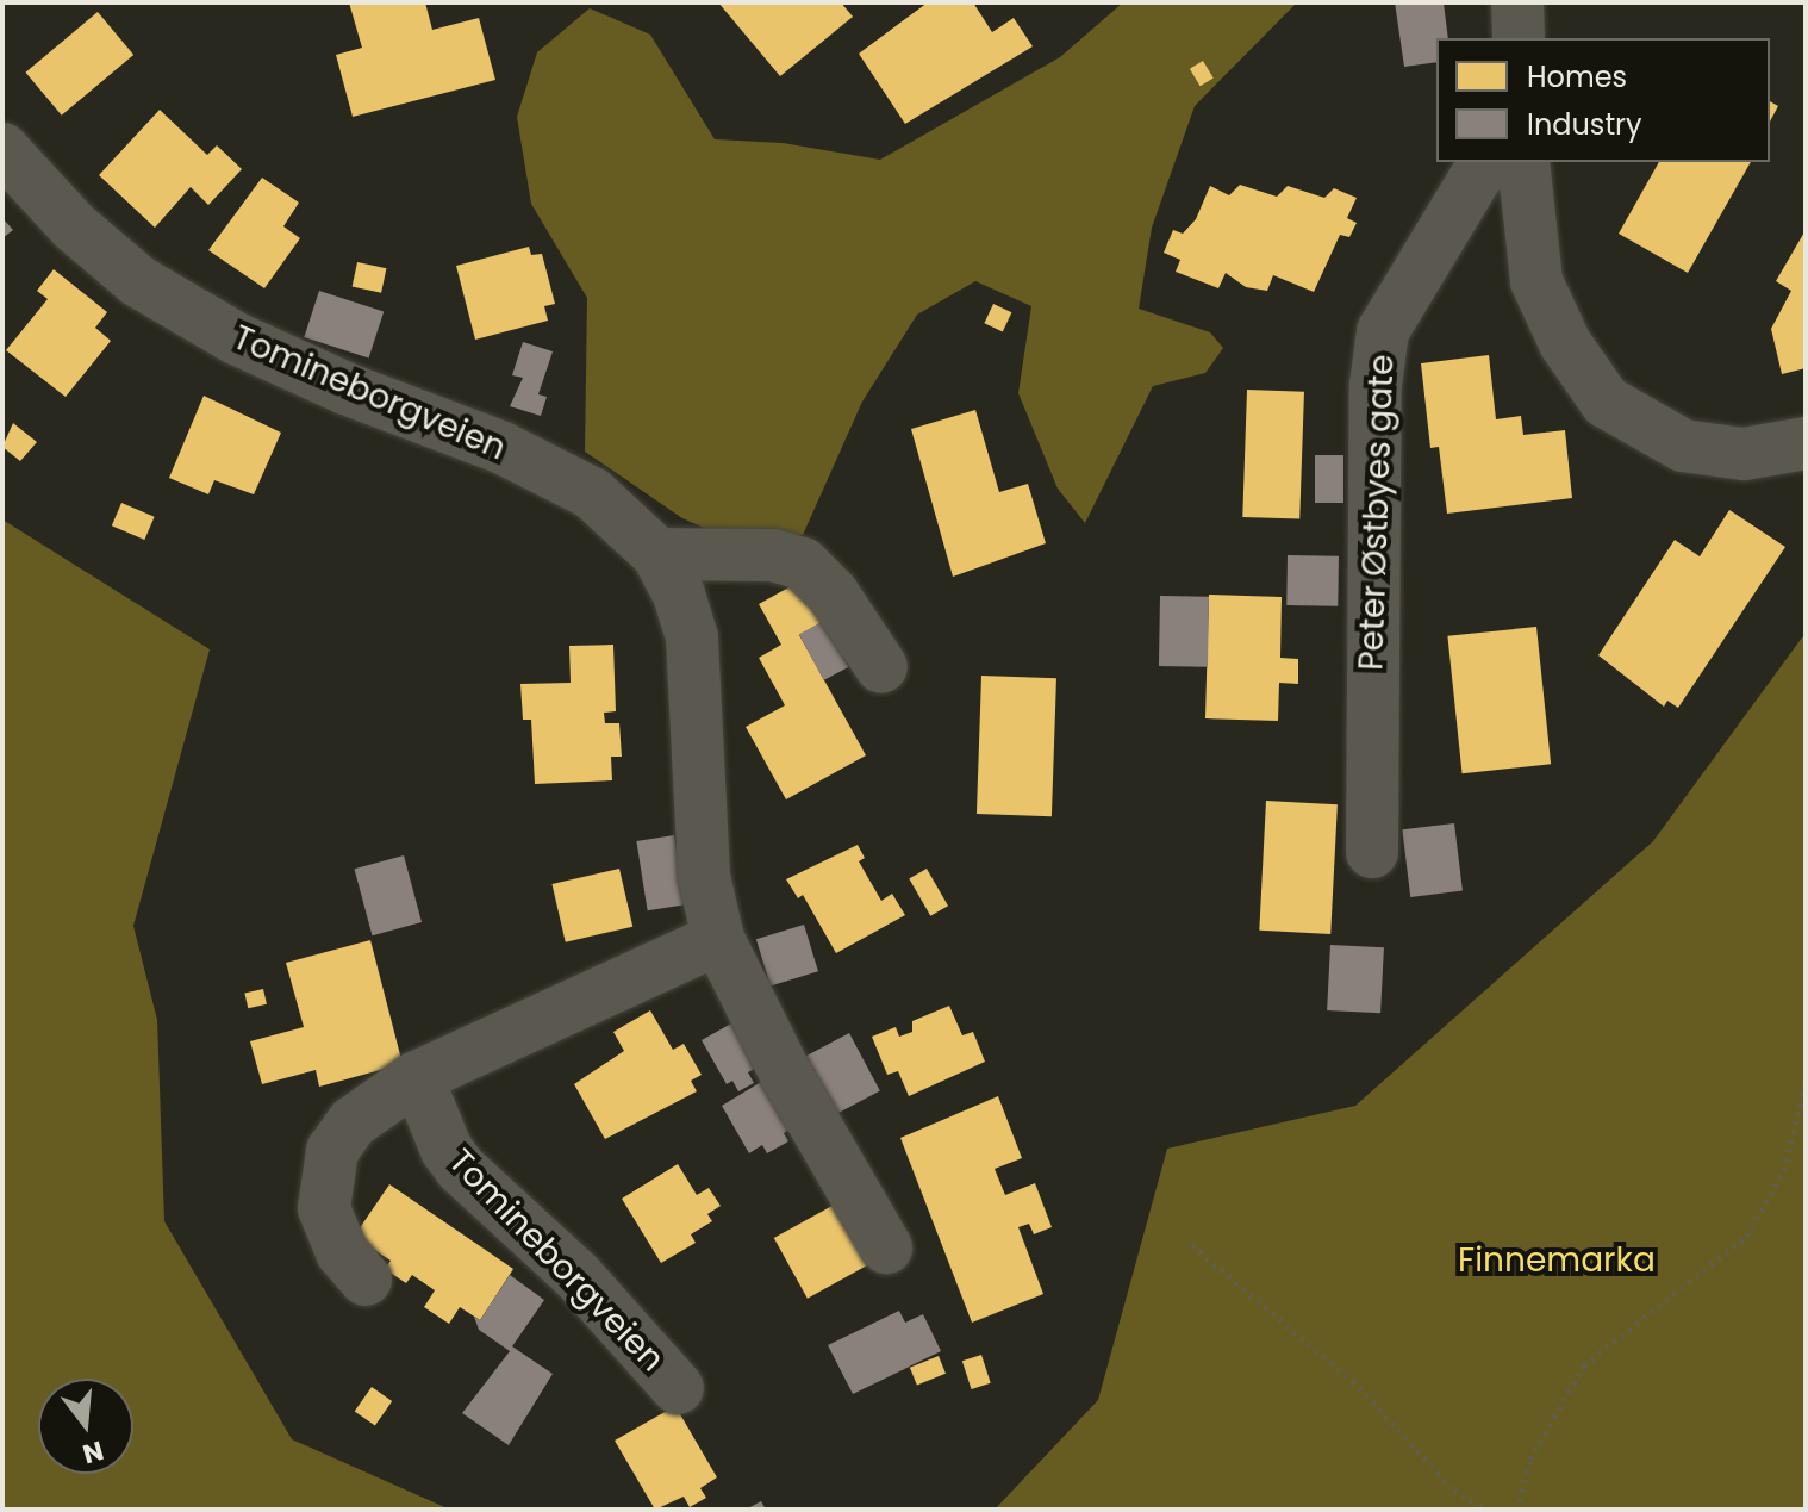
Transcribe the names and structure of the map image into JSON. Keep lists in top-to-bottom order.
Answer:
{
  "streets": {
    "street": ["Tomineborgveien", "Peter Østbyes gate"]
  },
  "parks": ["Finnemarka"],
  "legend": ["Homes", "Industry"],
  "north": "bottom"
}
